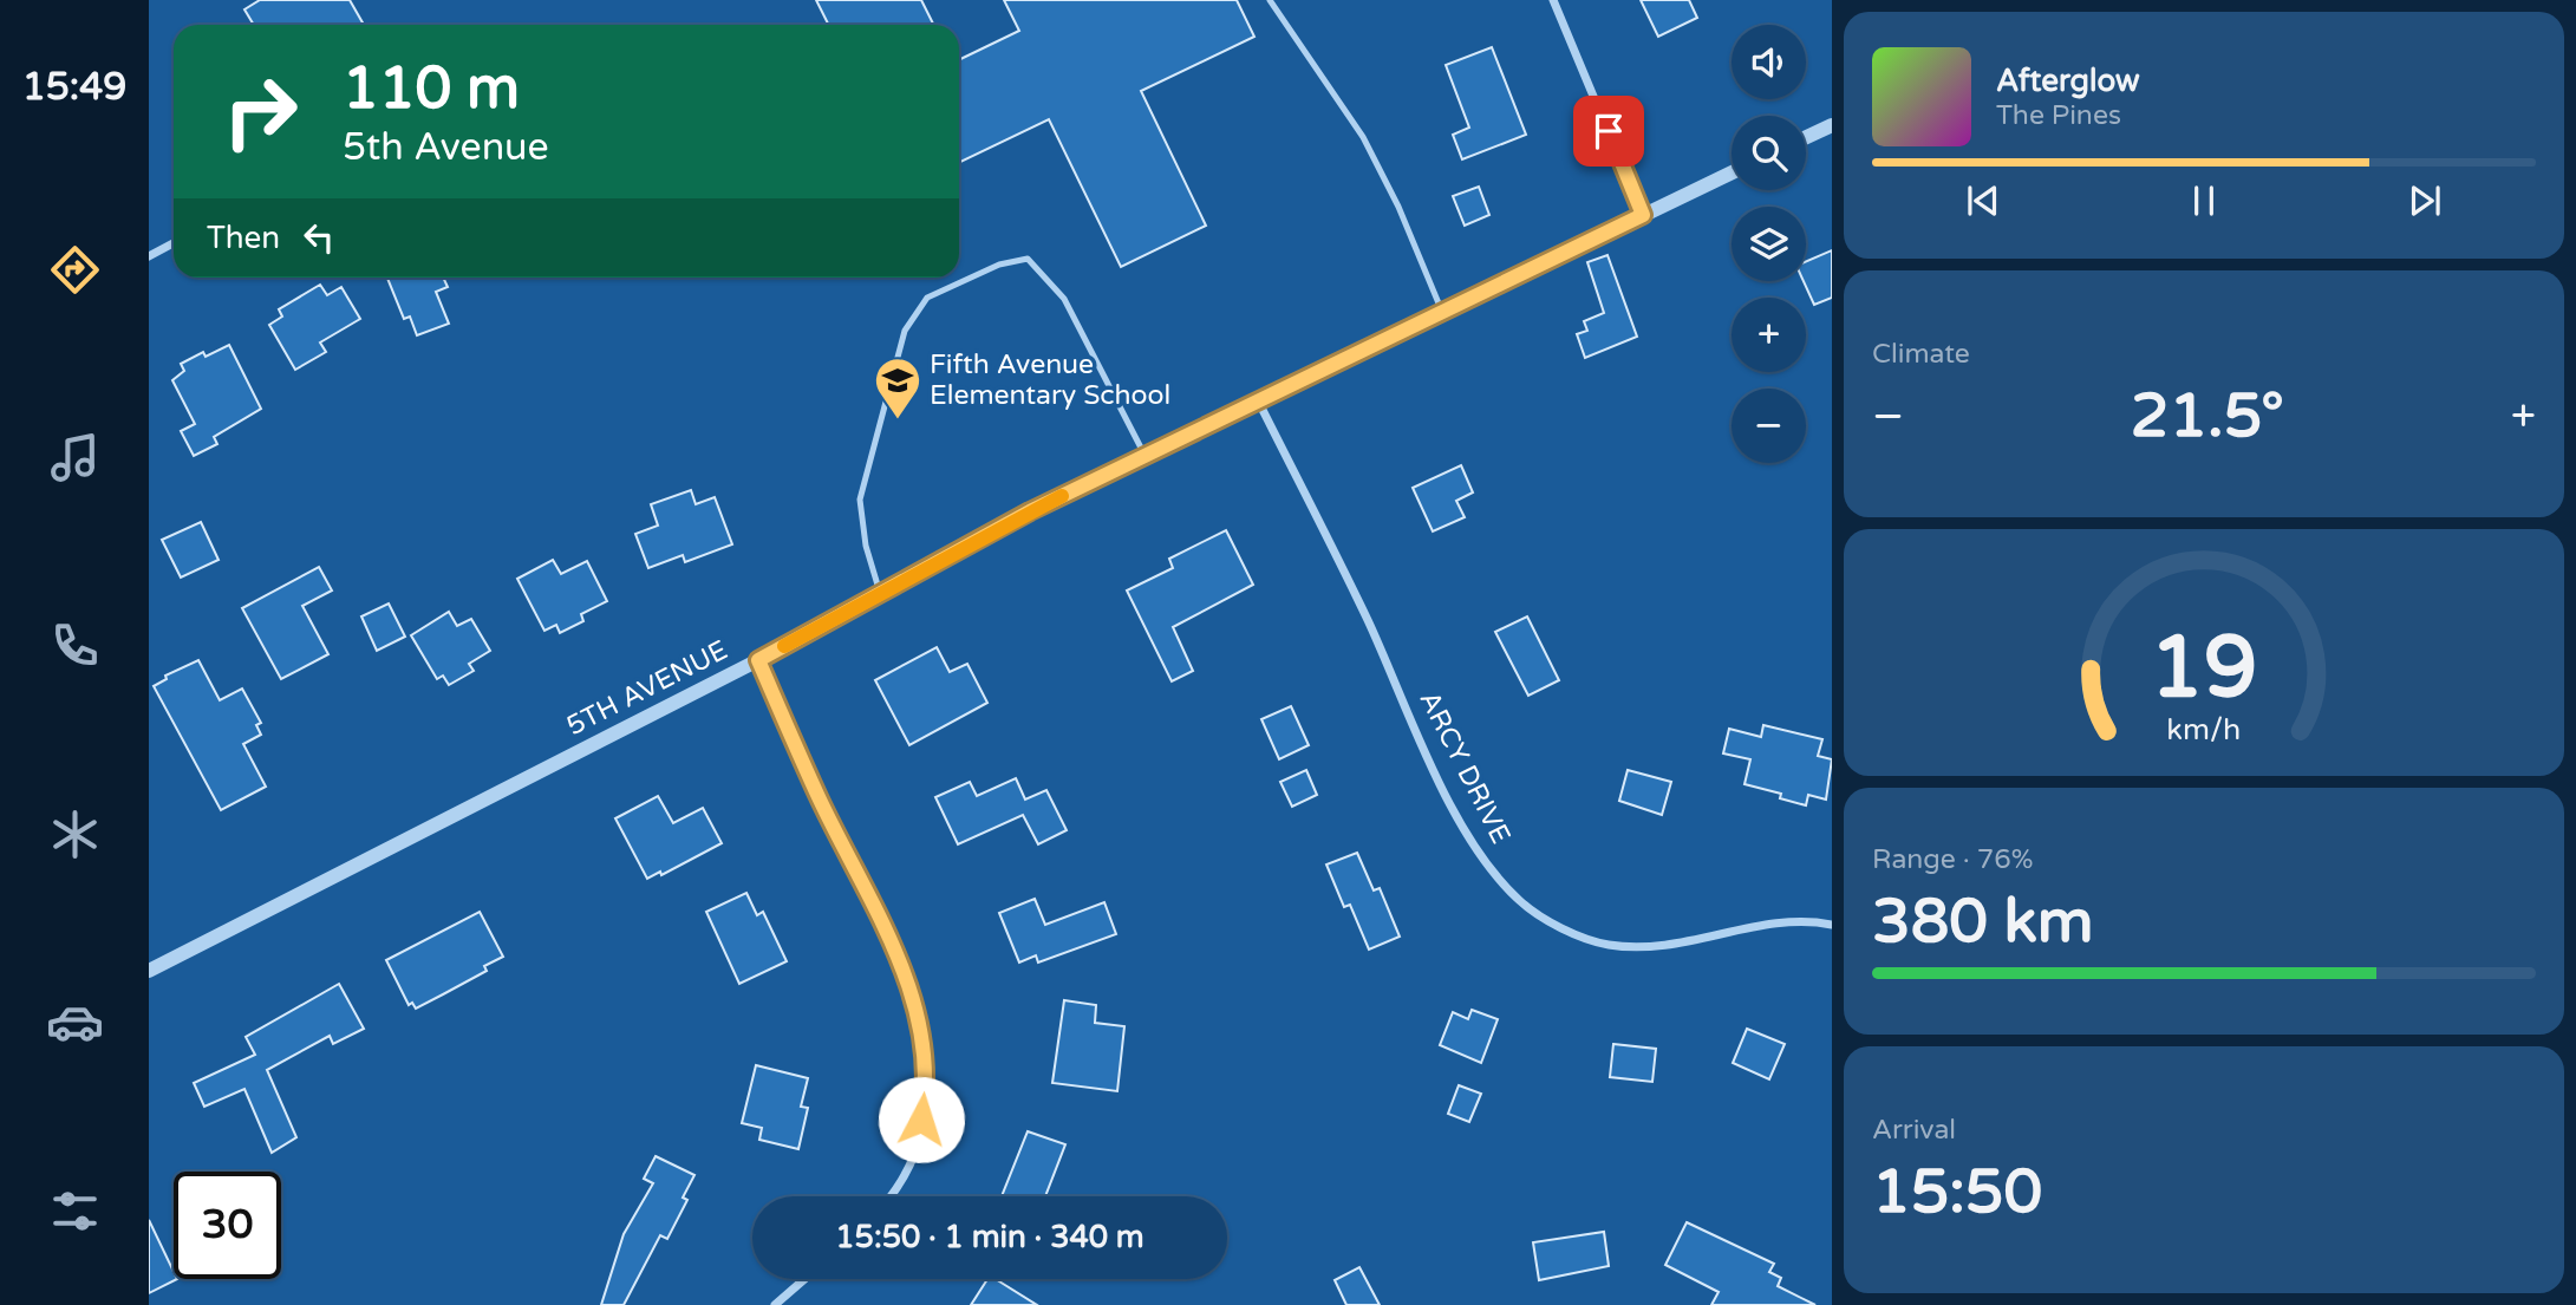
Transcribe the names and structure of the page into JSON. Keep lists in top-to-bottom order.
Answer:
{
  "streets": {
    "street": ["5TH AVENUE", "ARCY DRIVE"]
  },
  "crossings": [
    ["5TH AVENUE", "ARCY DRIVE"]
  ],
  "places": {
    "school or university": ["Fifth Avenue Elementary School"]
  },
  "page": {
    "tabs": "15:49",
    "map_buttons": ["+", "−"],
    "turn": ["110 m", "5th Avenue"],
    "song": ["Afterglow", "The Pines"],
    "then": "Then",
    "tile": [
      "Climate",
      ["Range · 76%", "380 km"],
      ["Arrival", "15:50"]
    ],
    "heat": ["−", "21.5°", "+"],
    "limit": "30",
    "trip": "15:50 · 1 min · 340 m",
    "gauge": ["19", "km/h"]
  }
}
